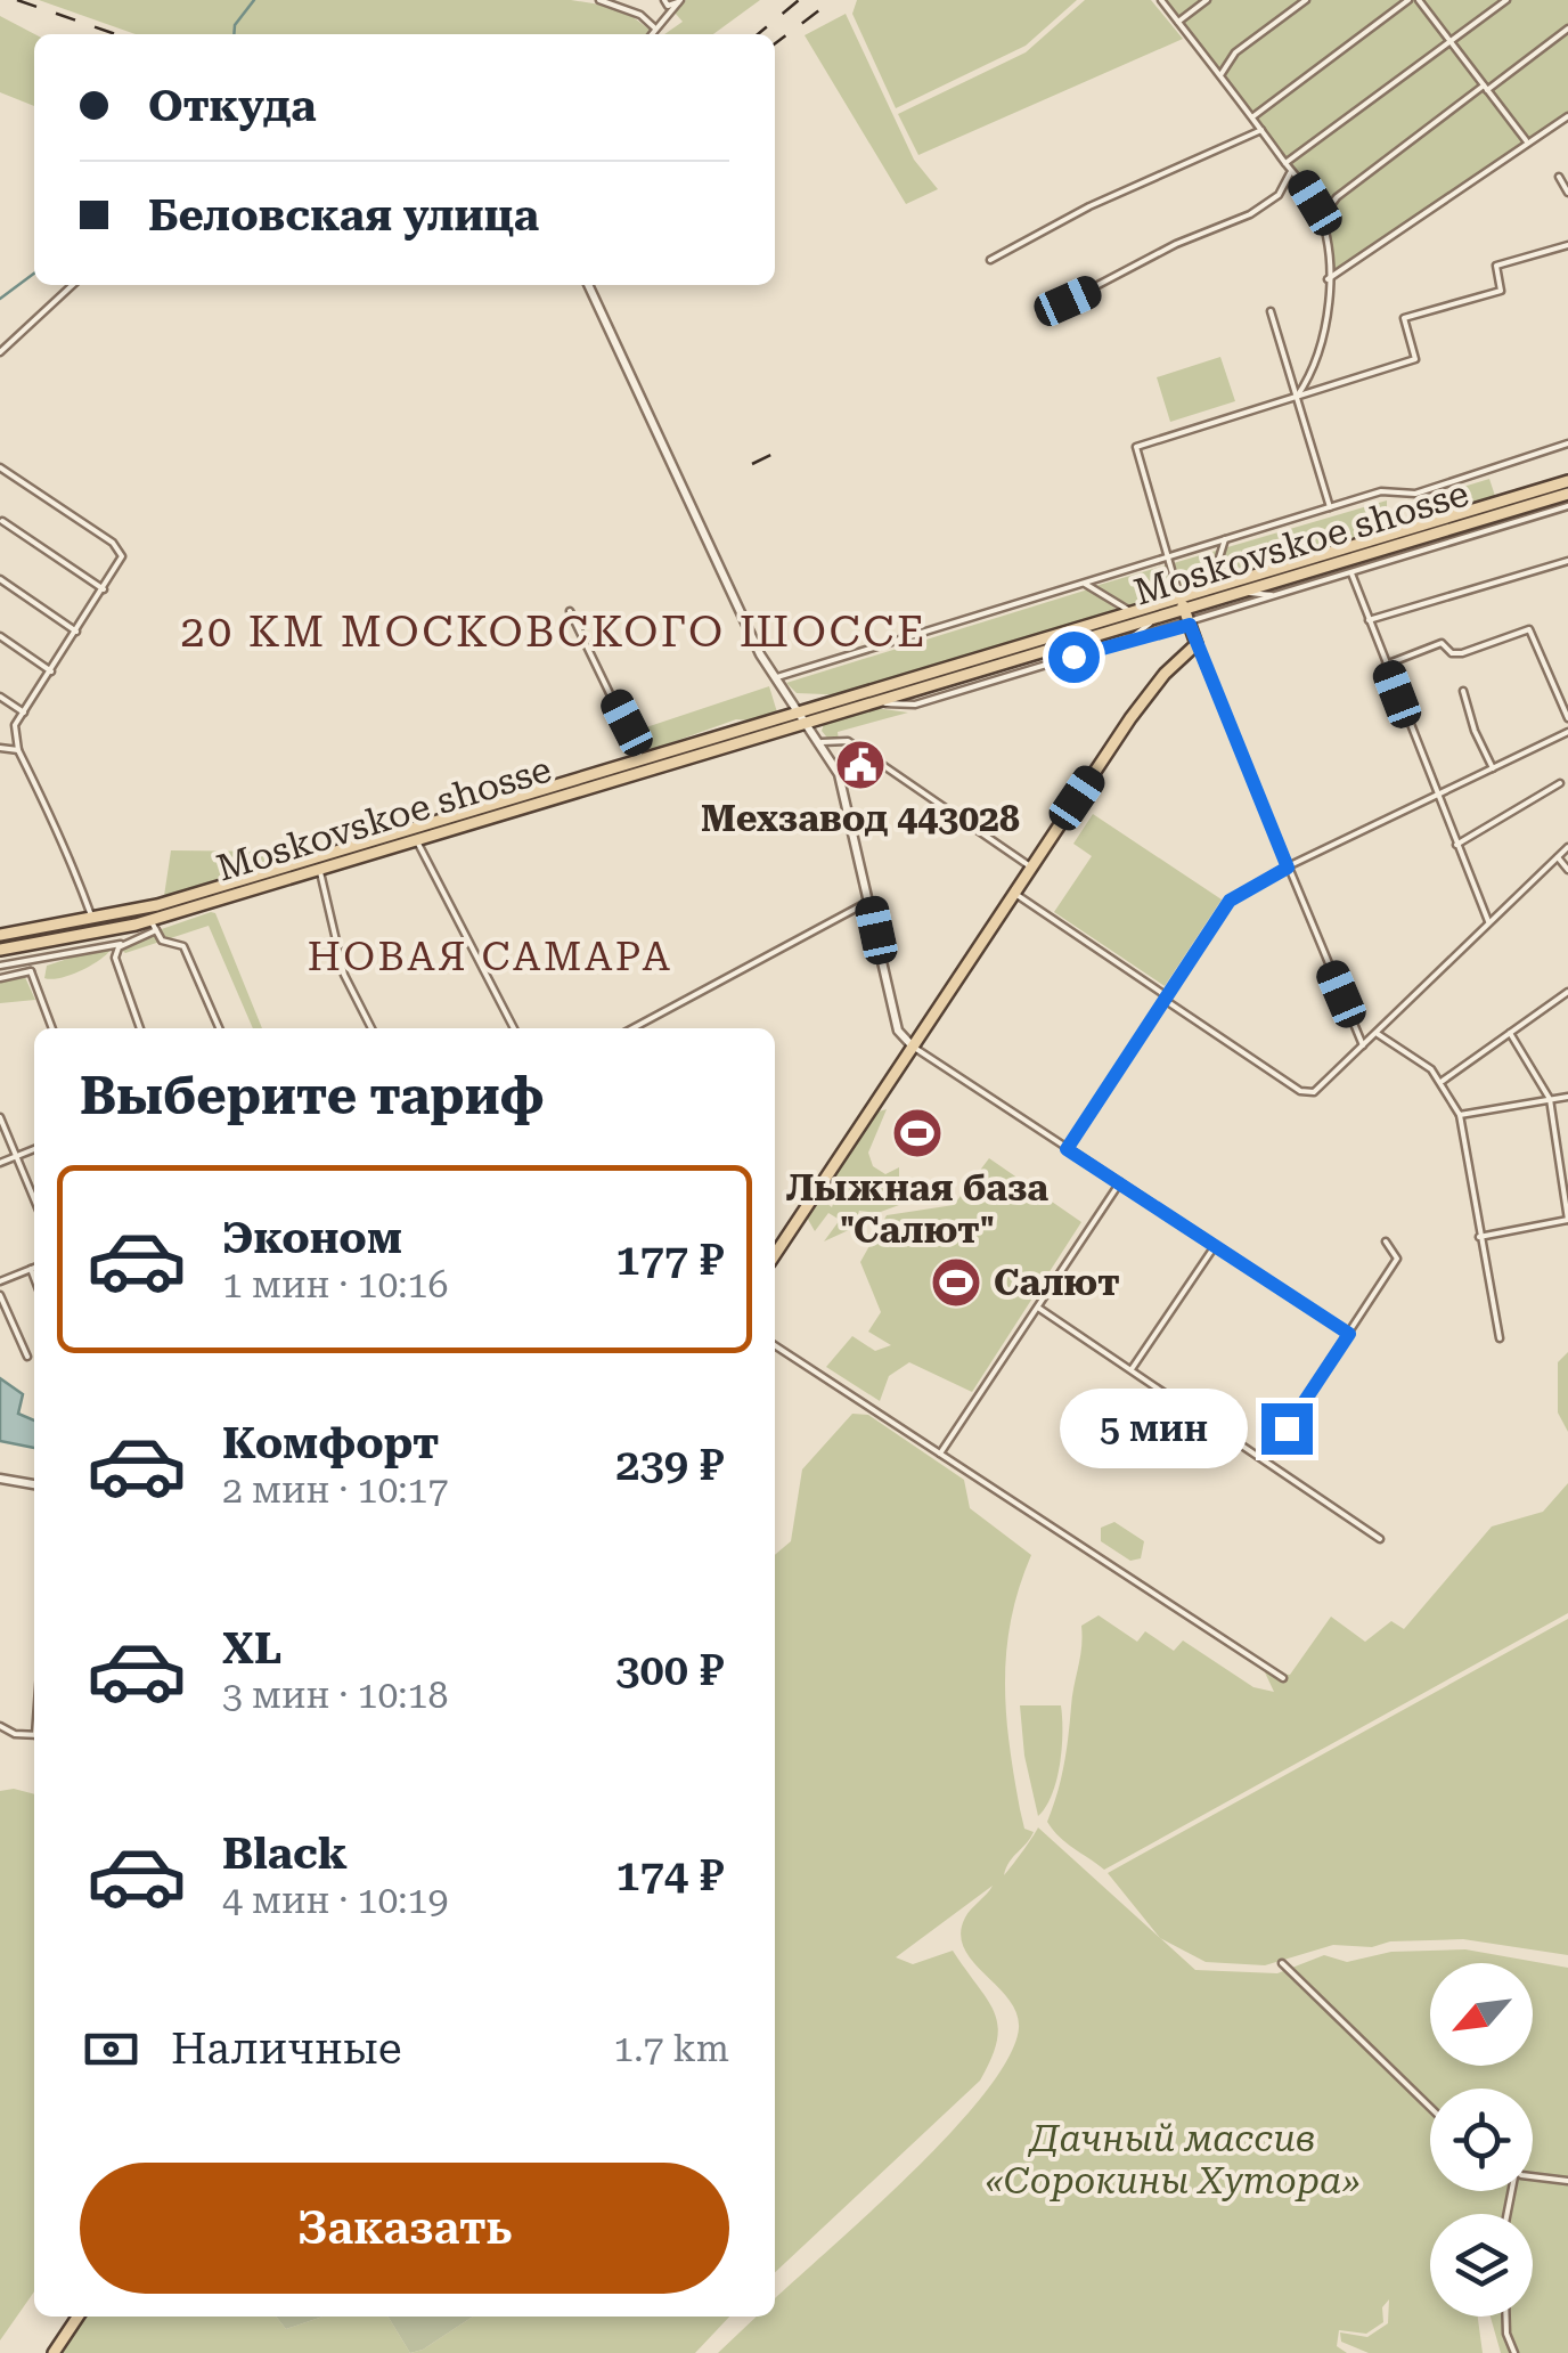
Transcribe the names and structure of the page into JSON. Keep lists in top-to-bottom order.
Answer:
{
  "streets": {
    "main road": ["Moskovskoe shosse"]
  },
  "districts": ["20 КМ МОСКОВСКОГО ШОССЕ", "НОВАЯ САМАРА"],
  "parks": ["Дачный массив «Сорокины Хутора»"],
  "places": {
    "public building": ["Мехзавод 443028"],
    "sports": ["Лыжная база \"Салют\"", "Салют"]
  },
  "north": "bottom left",
  "page": {
    "banner": ["Откуда", "Беловская улица"],
    "heading": "Выберите тариф",
    "list": [
      {
        "name": "Эконом",
        "note": "1 мин · 10:16",
        "value": "177 ₽"
      },
      {
        "name": "Комфорт",
        "note": "2 мин · 10:17",
        "value": "239 ₽"
      },
      {
        "name": "XL",
        "note": "3 мин · 10:18",
        "value": "300 ₽"
      },
      {
        "name": "Black",
        "note": "4 мин · 10:19",
        "value": "174 ₽"
      }
    ],
    "bubble": "5 мин",
    "pay": ["Наличные", "1.7 km"],
    "buttons": "Заказать"
  }
}
